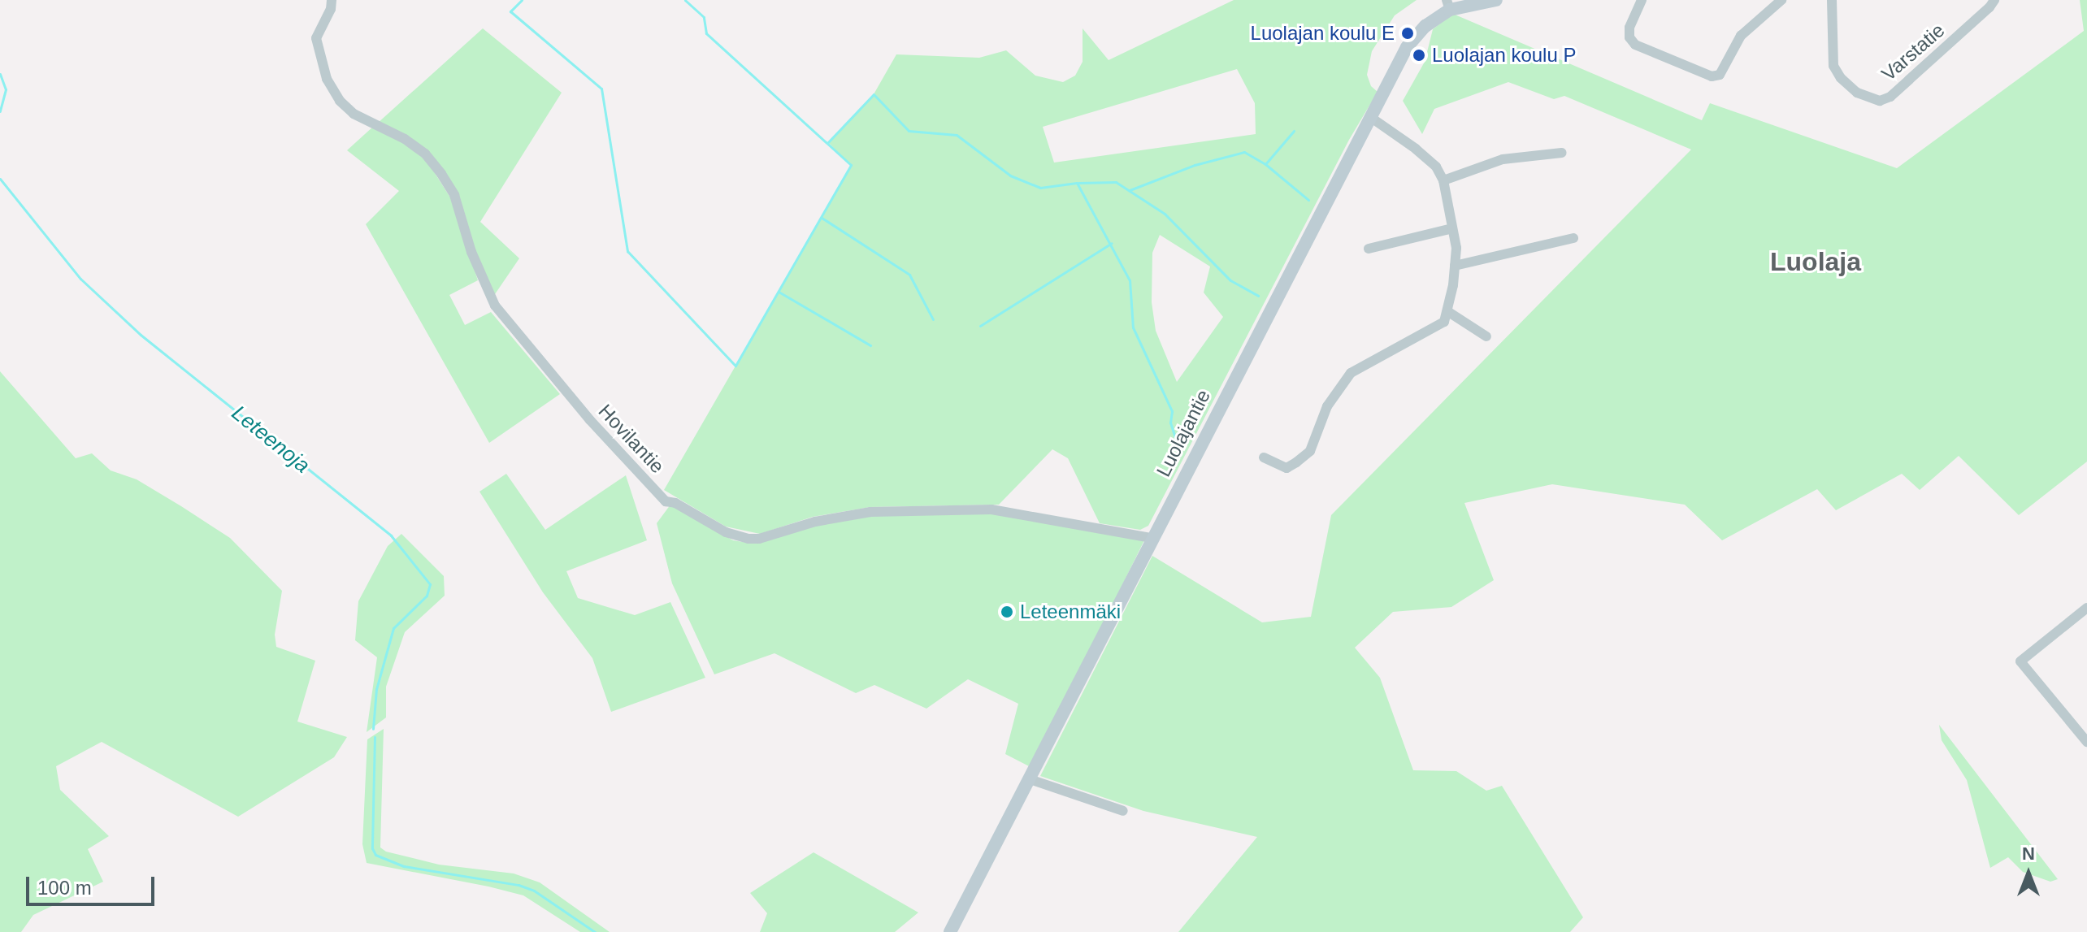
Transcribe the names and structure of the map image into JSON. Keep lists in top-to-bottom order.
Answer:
{
  "streets": {
    "main road": ["Luolajantie"],
    "street": ["Varstatie", "Hovilantie"]
  },
  "crossings": [
    ["Luolajantie", "Hovilantie"]
  ],
  "districts": ["Luolaja"],
  "water": ["Leteenoja"],
  "places": ["Luolajan koulu E", "Luolajan koulu P", "Leteenmäki"],
  "scale_bar": "100 m",
  "north": "top"
}
